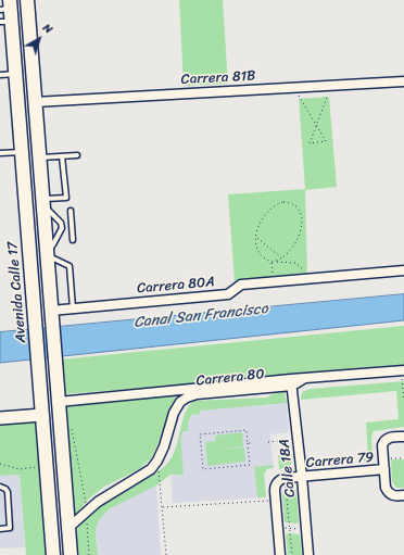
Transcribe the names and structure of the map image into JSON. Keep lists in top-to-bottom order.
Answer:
{
  "streets": {
    "main road": ["Avenida Calle 17"],
    "street": [
      "Carrera 81B",
      "Carrera 80A",
      "Carrera 80",
      "Carrera 79",
      "Calle 18A"
    ]
  },
  "crossings": [
    ["Carrera 80", "Calle 18A"],
    ["Carrera 79", "Calle 18A"]
  ],
  "water": ["Canal San Francisco"],
  "north": "top right"
}
